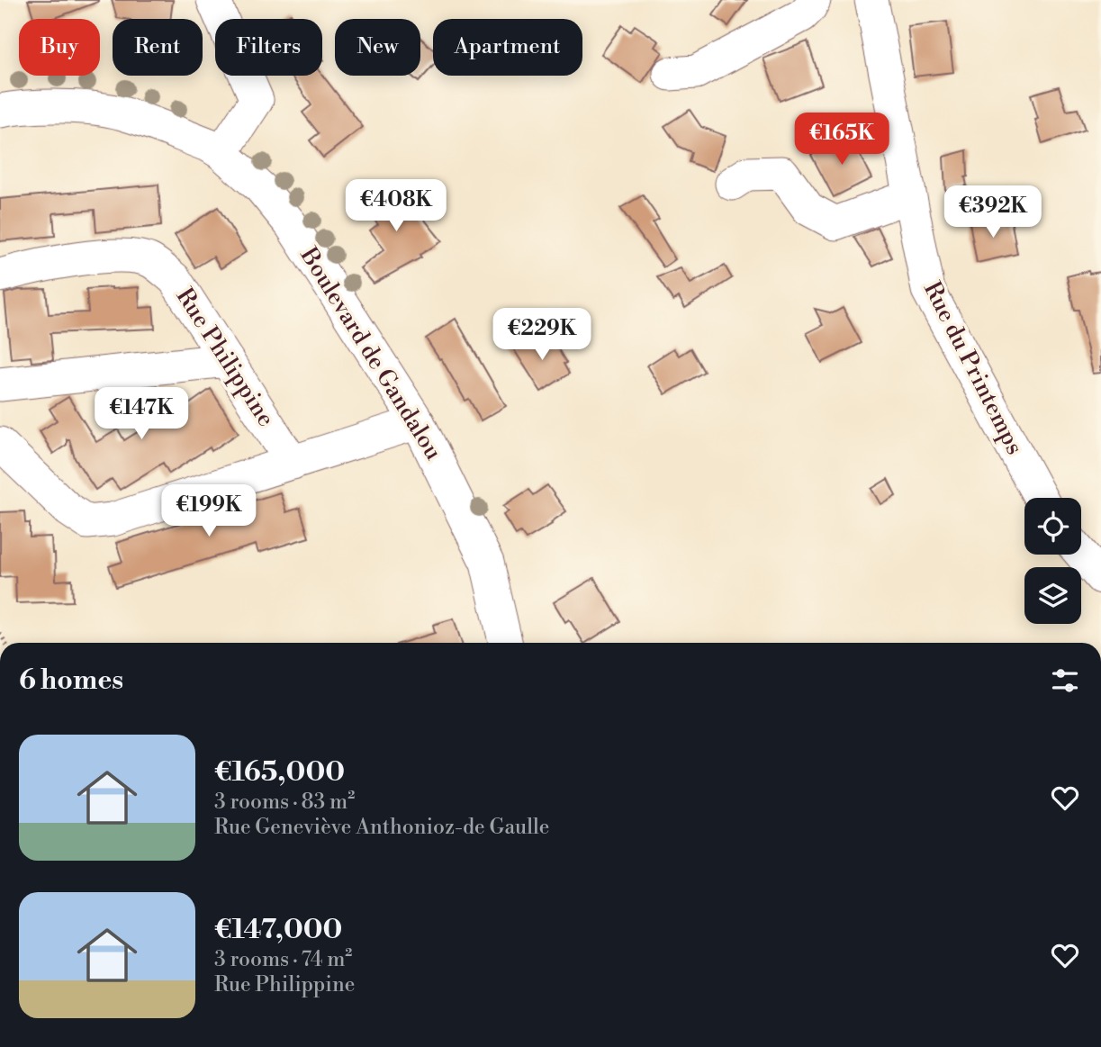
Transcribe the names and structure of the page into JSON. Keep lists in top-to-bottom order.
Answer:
{
  "streets": {
    "street": ["Boulevard de Gandalou", "Rue Philippine", "Rue du Printemps"]
  },
  "page": {
    "chip": [
      "Buy",
      "Rent",
      "Filters",
      "New",
      "Apartment"
    ],
    "price": [
      "€165K",
      "€408K",
      "€392K",
      "€229K",
      "€147K",
      "€199K"
    ],
    "heading": "6 homes",
    "list": [
      {
        "name": "€165,000",
        "note": "3 rooms · 83 m² · Rue Geneviève Anthonioz-de Gaulle"
      },
      {
        "name": "€147,000",
        "note": "3 rooms · 74 m² · Rue Philippine"
      }
    ]
  }
}
